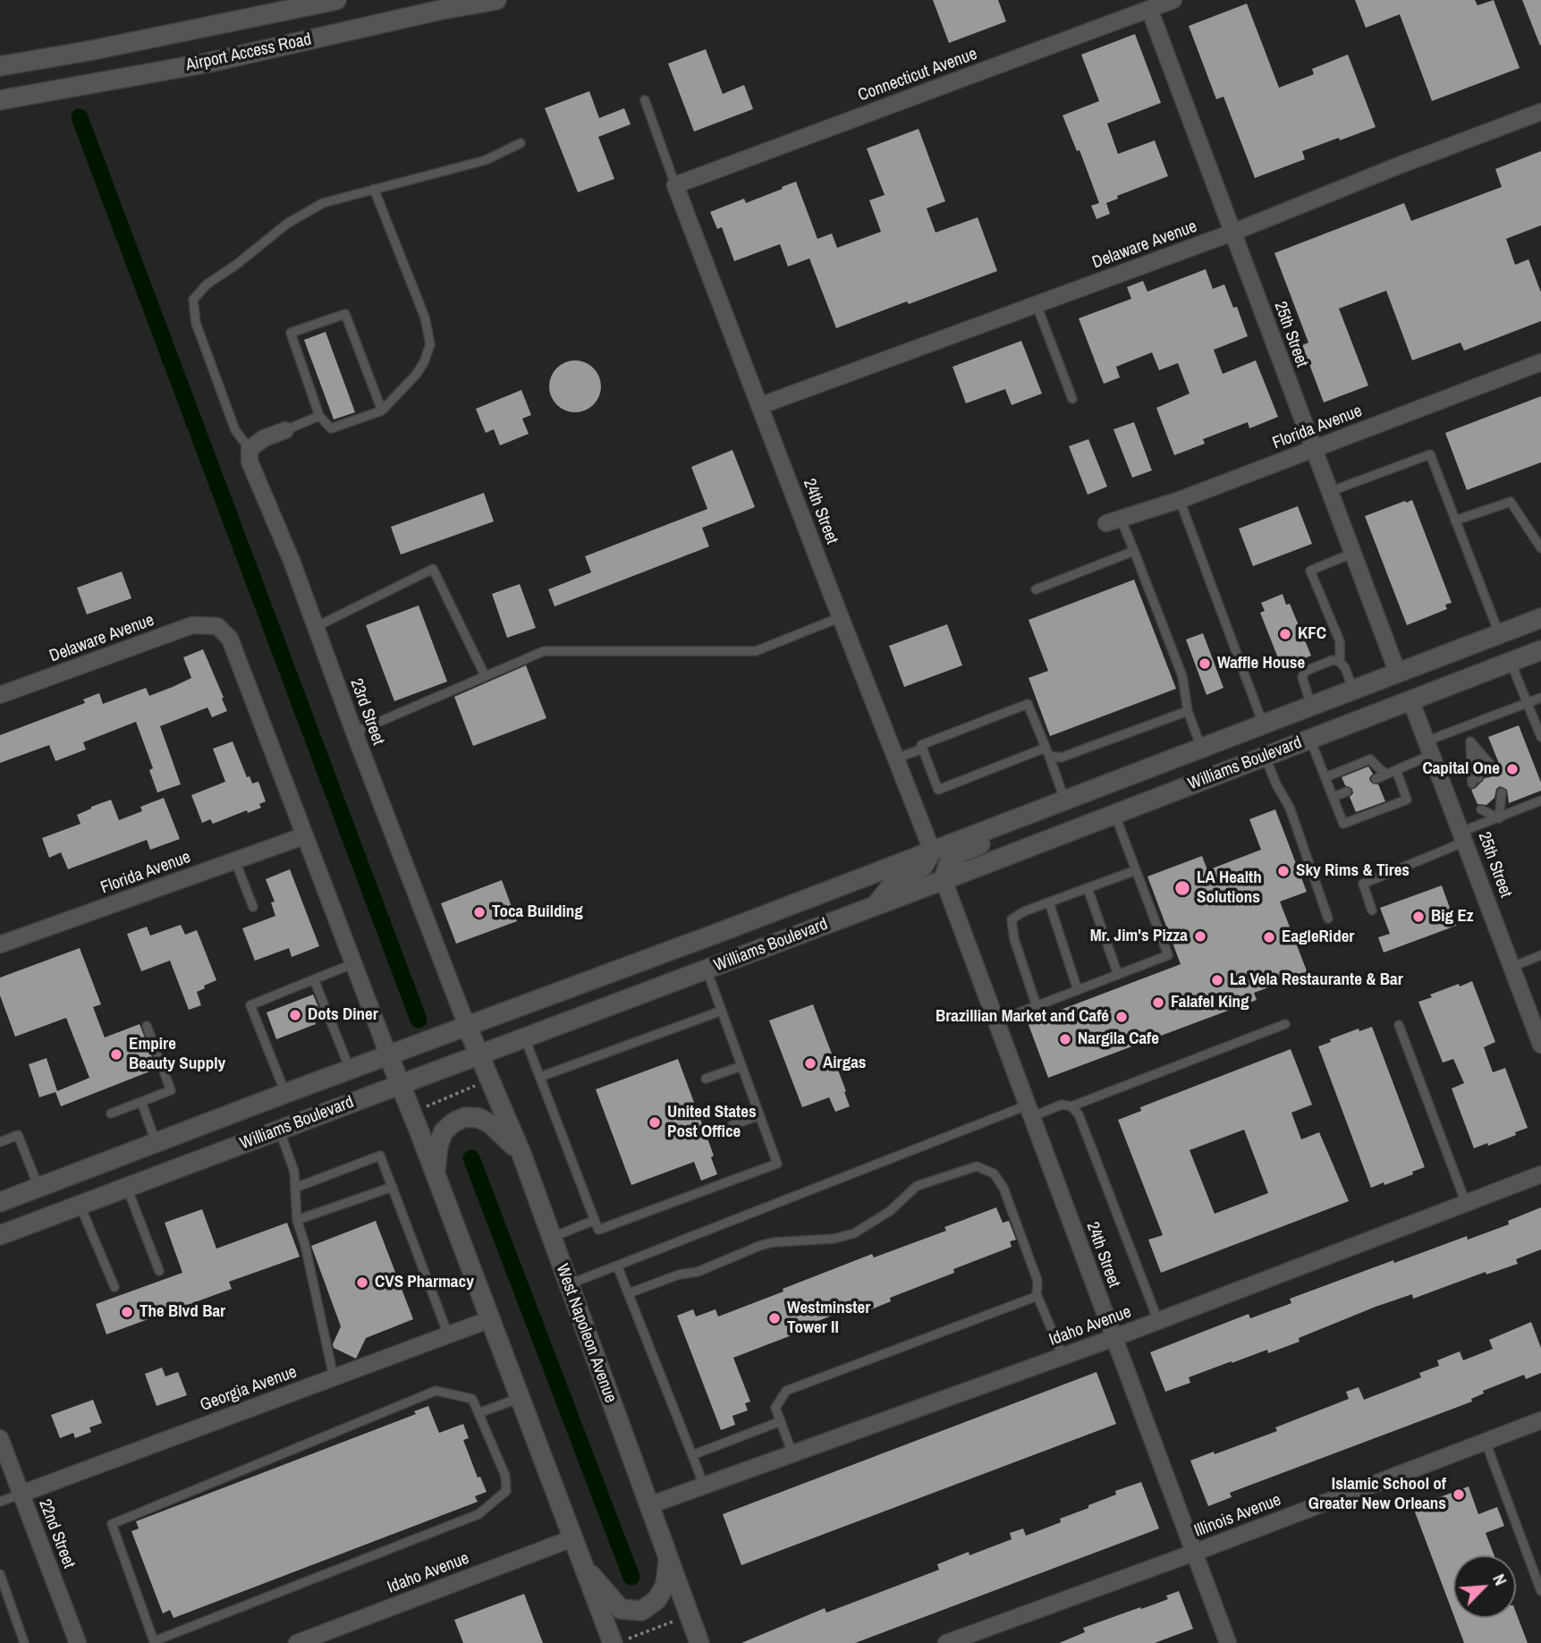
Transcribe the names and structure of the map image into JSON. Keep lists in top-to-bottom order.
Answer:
{
  "streets": {
    "main road": ["Airport Access Road", "Williams Boulevard", "West Napoleon Avenue"],
    "street": [
      "Connecticut Avenue",
      "Delaware Avenue",
      "25th Street",
      "Florida Avenue",
      "24th Street",
      "23rd Street",
      "Idaho Avenue",
      "Georgia Avenue",
      "Illinois Avenue",
      "22nd Street"
    ]
  },
  "crossings": [
    ["Connecticut Avenue", "25th Street"],
    ["Connecticut Avenue", "24th Street"],
    ["Delaware Avenue", "25th Street"],
    ["Delaware Avenue", "Florida Avenue"],
    ["Delaware Avenue", "24th Street"],
    ["25th Street", "Florida Avenue"],
    ["25th Street", "Williams Boulevard"],
    ["24th Street", "Williams Boulevard"],
    ["24th Street", "Idaho Avenue"],
    ["24th Street", "Illinois Avenue"],
    ["23rd Street", "Williams Boulevard"],
    ["23rd Street", "West Napoleon Avenue"],
    ["Williams Boulevard", "West Napoleon Avenue"],
    ["Idaho Avenue", "West Napoleon Avenue"],
    ["Georgia Avenue", "22nd Street"]
  ],
  "places": [
    "KFC",
    "Waffle House",
    "Capital One",
    "Sky Rims & Tires",
    "LA Health Solutions",
    "Toca Building",
    "Big Ez",
    "Mr. Jim's Pizza",
    "EagleRider",
    "La Vela Restaurante & Bar",
    "Falafel King",
    "Dots Diner",
    "Brazillian Market and Café",
    "Nargila Cafe",
    "Empire Beauty Supply",
    "Airgas",
    "United States Post Office",
    "CVS Pharmacy",
    "The Blvd Bar",
    "Westminster Tower II",
    "Islamic School of Greater New Orleans"
  ],
  "north": "top right"
}
